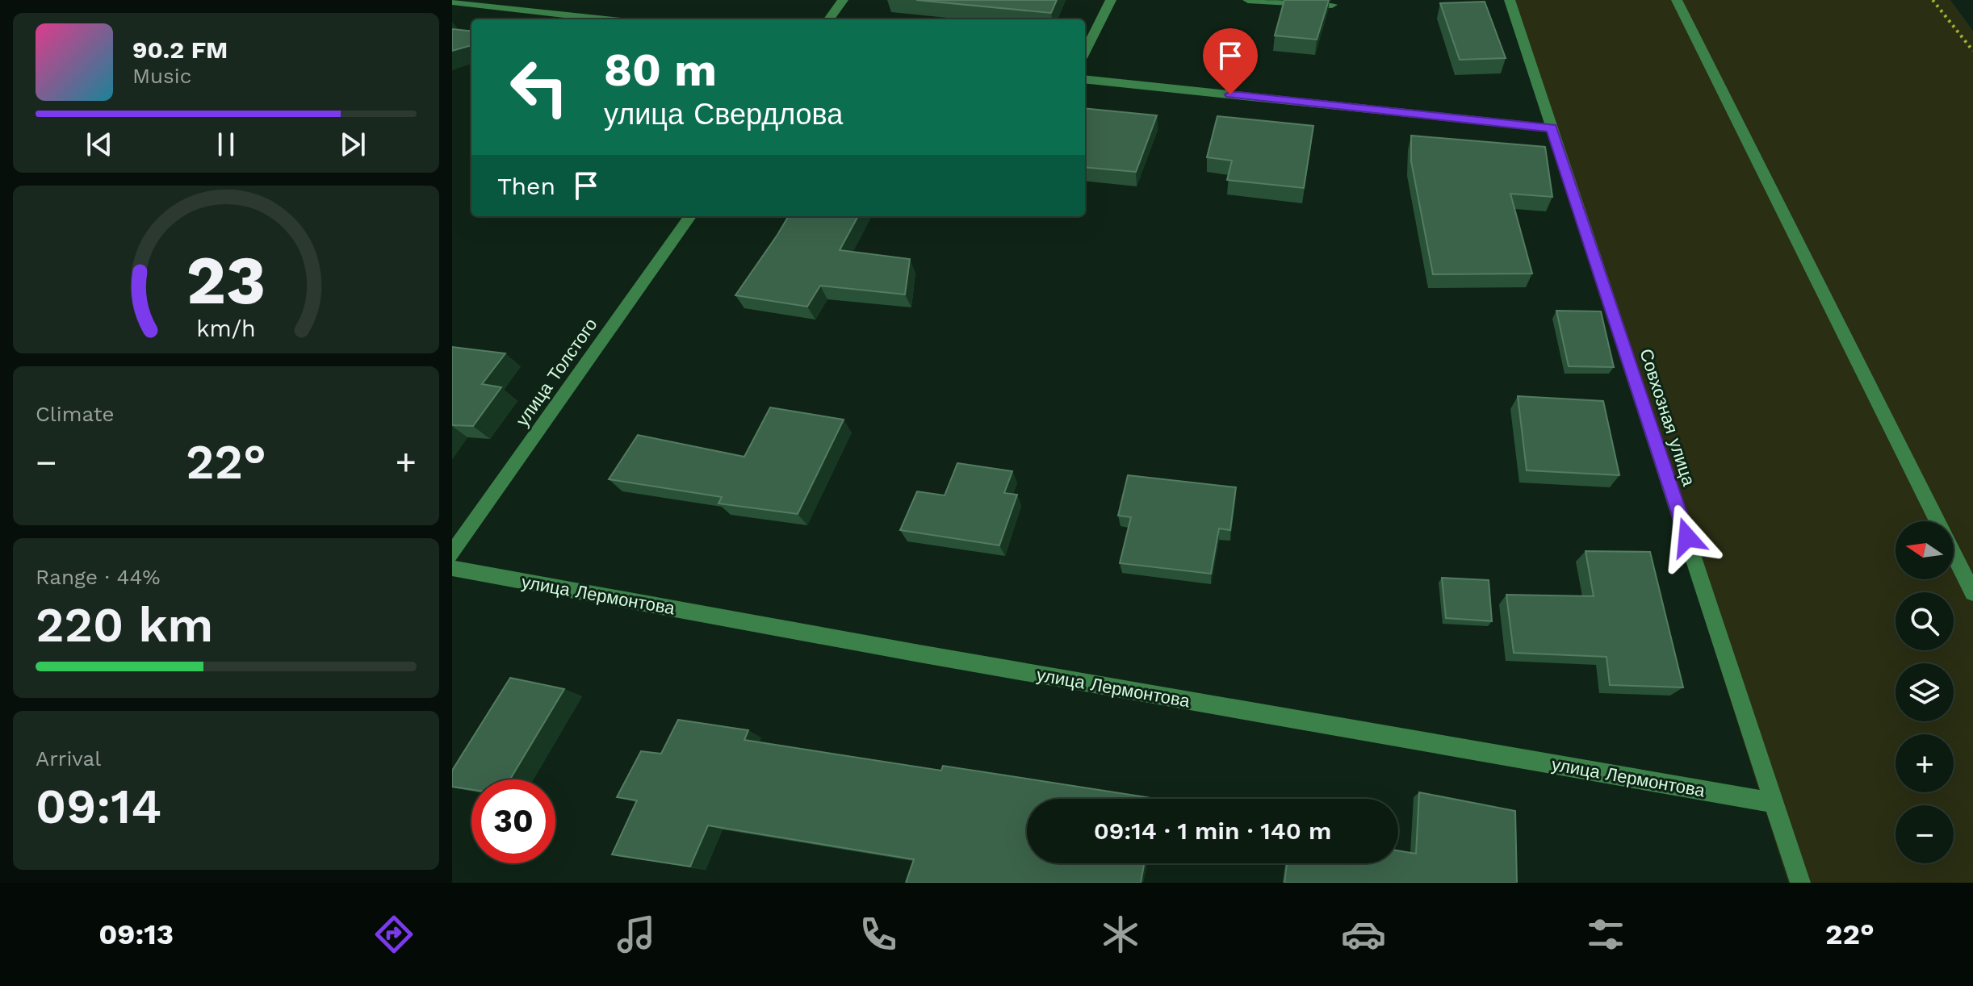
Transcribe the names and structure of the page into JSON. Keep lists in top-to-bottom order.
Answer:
{
  "streets": {
    "street": ["улица Толстого", "Совхозная улица", "улица Лермонтова"]
  },
  "crossings": [
    ["Совхозная улица", "улица Лермонтова"]
  ],
  "north": "left",
  "page": {
    "turn": ["80 m", "улица Свердлова"],
    "song": ["90.2 FM", "Music"],
    "then": "Then",
    "tile": [
      "Climate",
      ["Range · 44%", "220 km"],
      ["Arrival", "09:14"]
    ],
    "heat": ["−", "22°", "+"],
    "map_buttons": ["+", "−"],
    "limit": "30",
    "trip": "09:14 · 1 min · 140 m",
    "tabs": ["09:13", "22°"],
    "gauge": ["23", "km/h"]
  }
}
